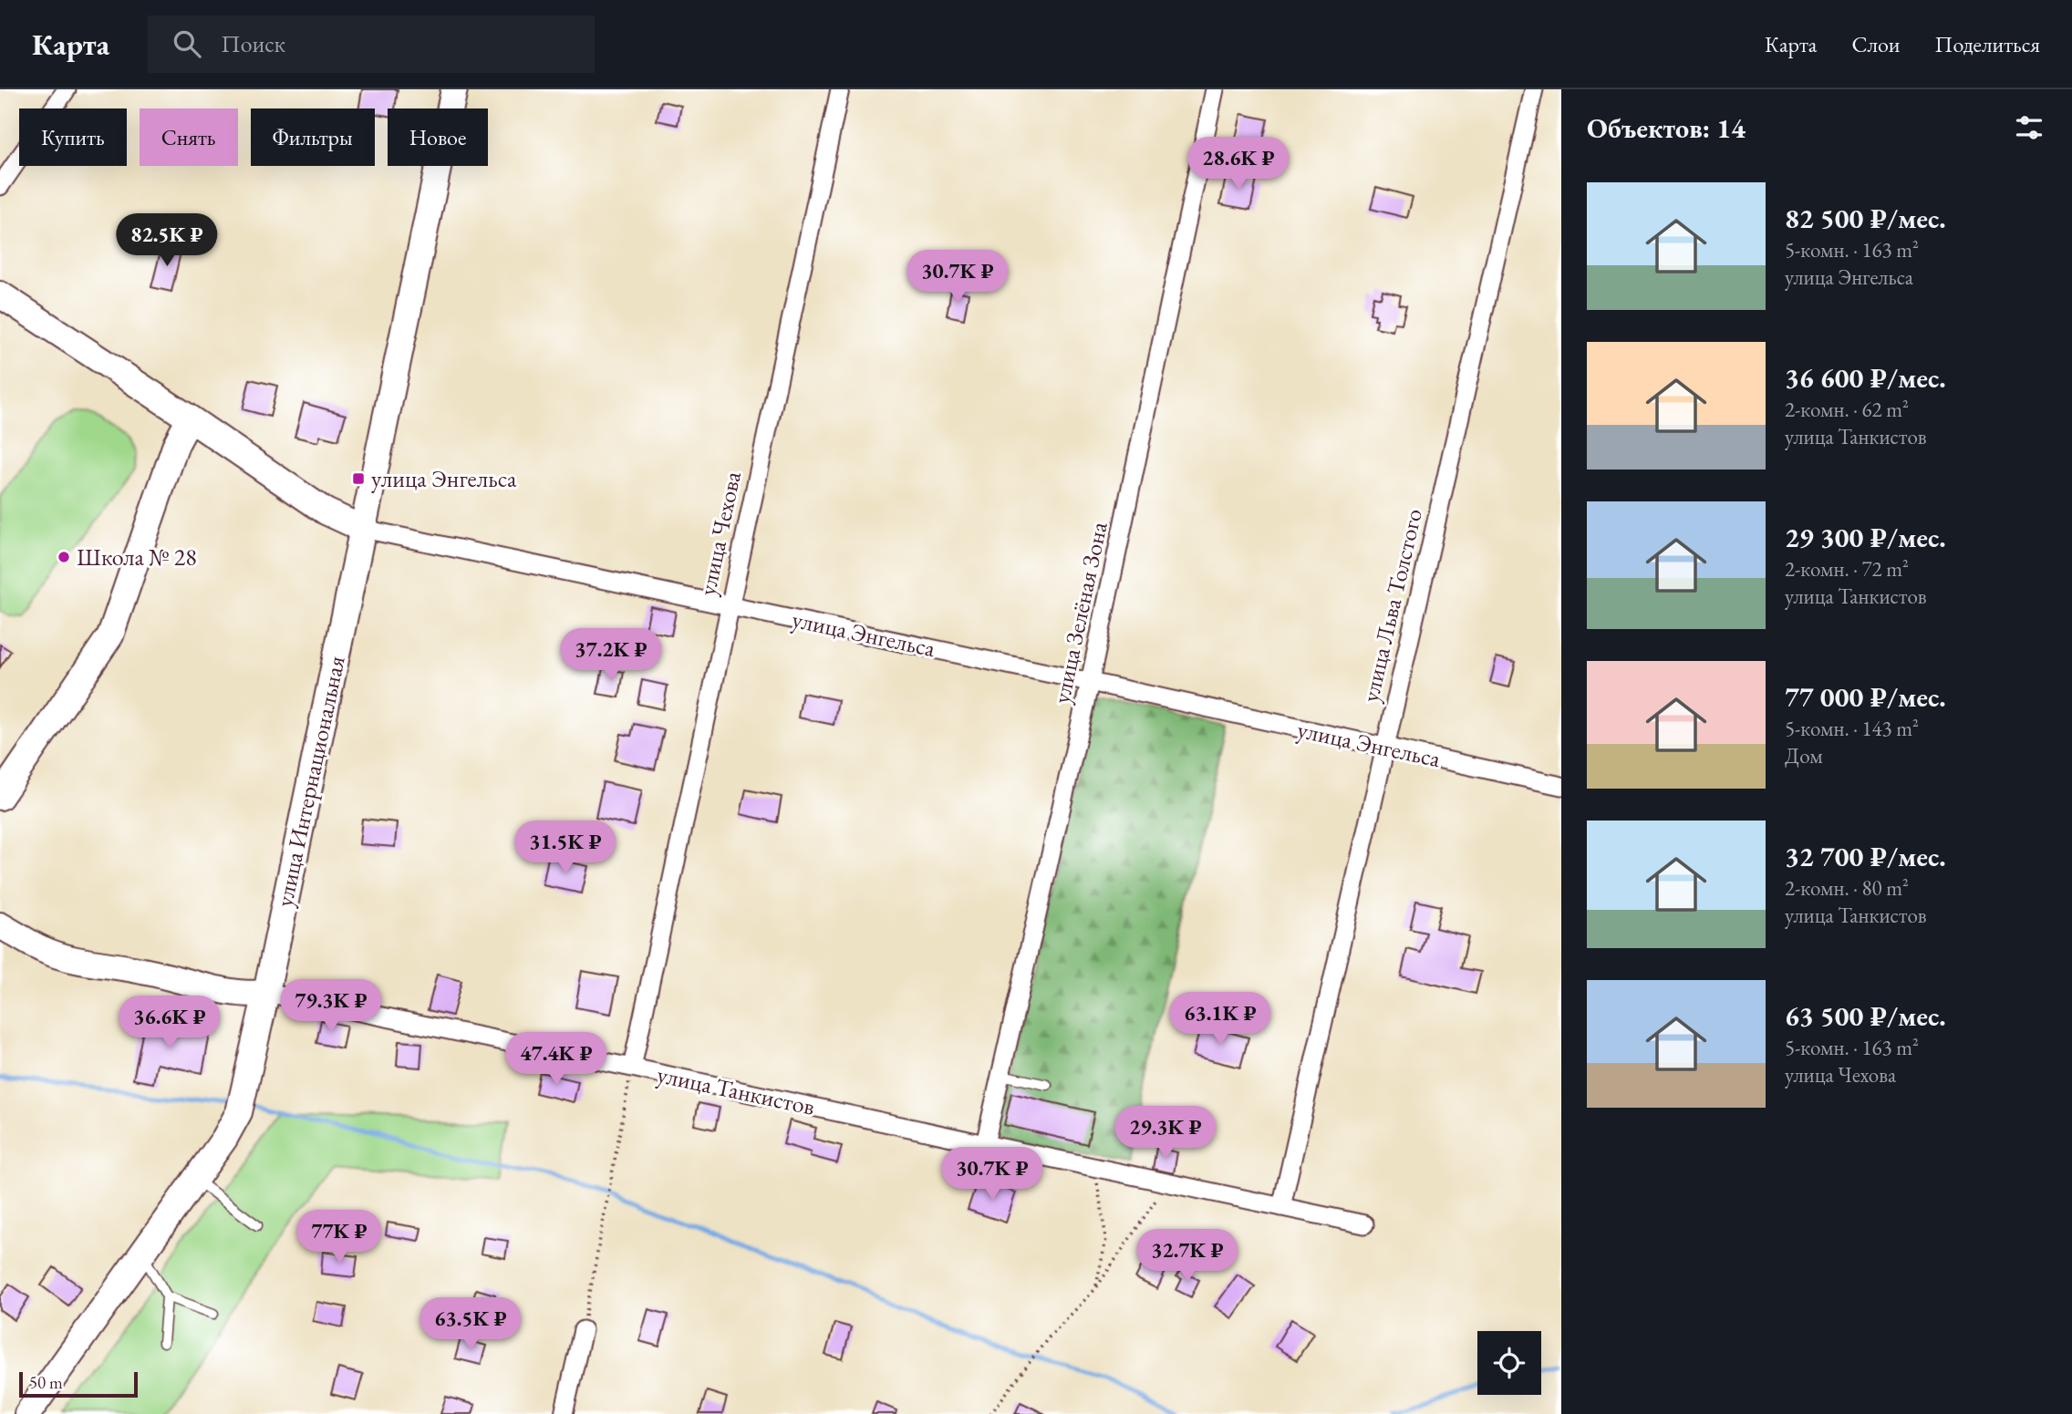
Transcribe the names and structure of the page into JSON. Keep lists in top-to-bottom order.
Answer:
{
  "streets": {
    "main road": ["улица Энгельса", "улица Интернациональная", "улица Танкистов"],
    "street": ["улица Чехова", "улица Льва Толстого", "улица Зелёная Зона"]
  },
  "crossings": [
    ["улица Чехова", "улица Энгельса"],
    ["улица Чехова", "улица Танкистов"],
    ["улица Льва Толстого", "улица Энгельса"],
    ["улица Льва Толстого", "улица Танкистов"],
    ["улица Зелёная Зона", "улица Энгельса"],
    ["улица Зелёная Зона", "улица Танкистов"],
    ["улица Энгельса", "улица Интернациональная"],
    ["улица Интернациональная", "улица Танкистов"]
  ],
  "places": {
    "transit": ["улица Энгельса"],
    "other": ["Школа № 28"]
  },
  "scale_bar": "50 m",
  "page": {
    "header": "Карта",
    "search": "Поиск",
    "nav": ["Карта", "Слои", "Поделиться"],
    "heading": "Объектов: 14",
    "chip": [
      "Купить",
      "Снять",
      "Фильтры",
      "Новое"
    ],
    "price": [
      "28.6K ₽",
      "82.5K ₽",
      "30.7K ₽",
      "37.2K ₽",
      "31.5K ₽",
      "79.3K ₽",
      "63.1K ₽",
      "36.6K ₽",
      "47.4K ₽",
      "29.3K ₽",
      "30.7K ₽",
      "77K ₽",
      "32.7K ₽",
      "63.5K ₽"
    ],
    "list": [
      {
        "name": "82 500 ₽/мес.",
        "note": "5-комн. · 163 m² · улица Энгельса"
      },
      {
        "name": "36 600 ₽/мес.",
        "note": "2-комн. · 62 m² · улица Танкистов"
      },
      {
        "name": "29 300 ₽/мес.",
        "note": "2-комн. · 72 m² · улица Танкистов"
      },
      {
        "name": "77 000 ₽/мес.",
        "note": "5-комн. · 143 m² · Дом"
      },
      {
        "name": "32 700 ₽/мес.",
        "note": "2-комн. · 80 m² · улица Танкистов"
      },
      {
        "name": "63 500 ₽/мес.",
        "note": "5-комн. · 163 m² · улица Чехова"
      }
    ],
    "scale": "50 m"
  }
}
